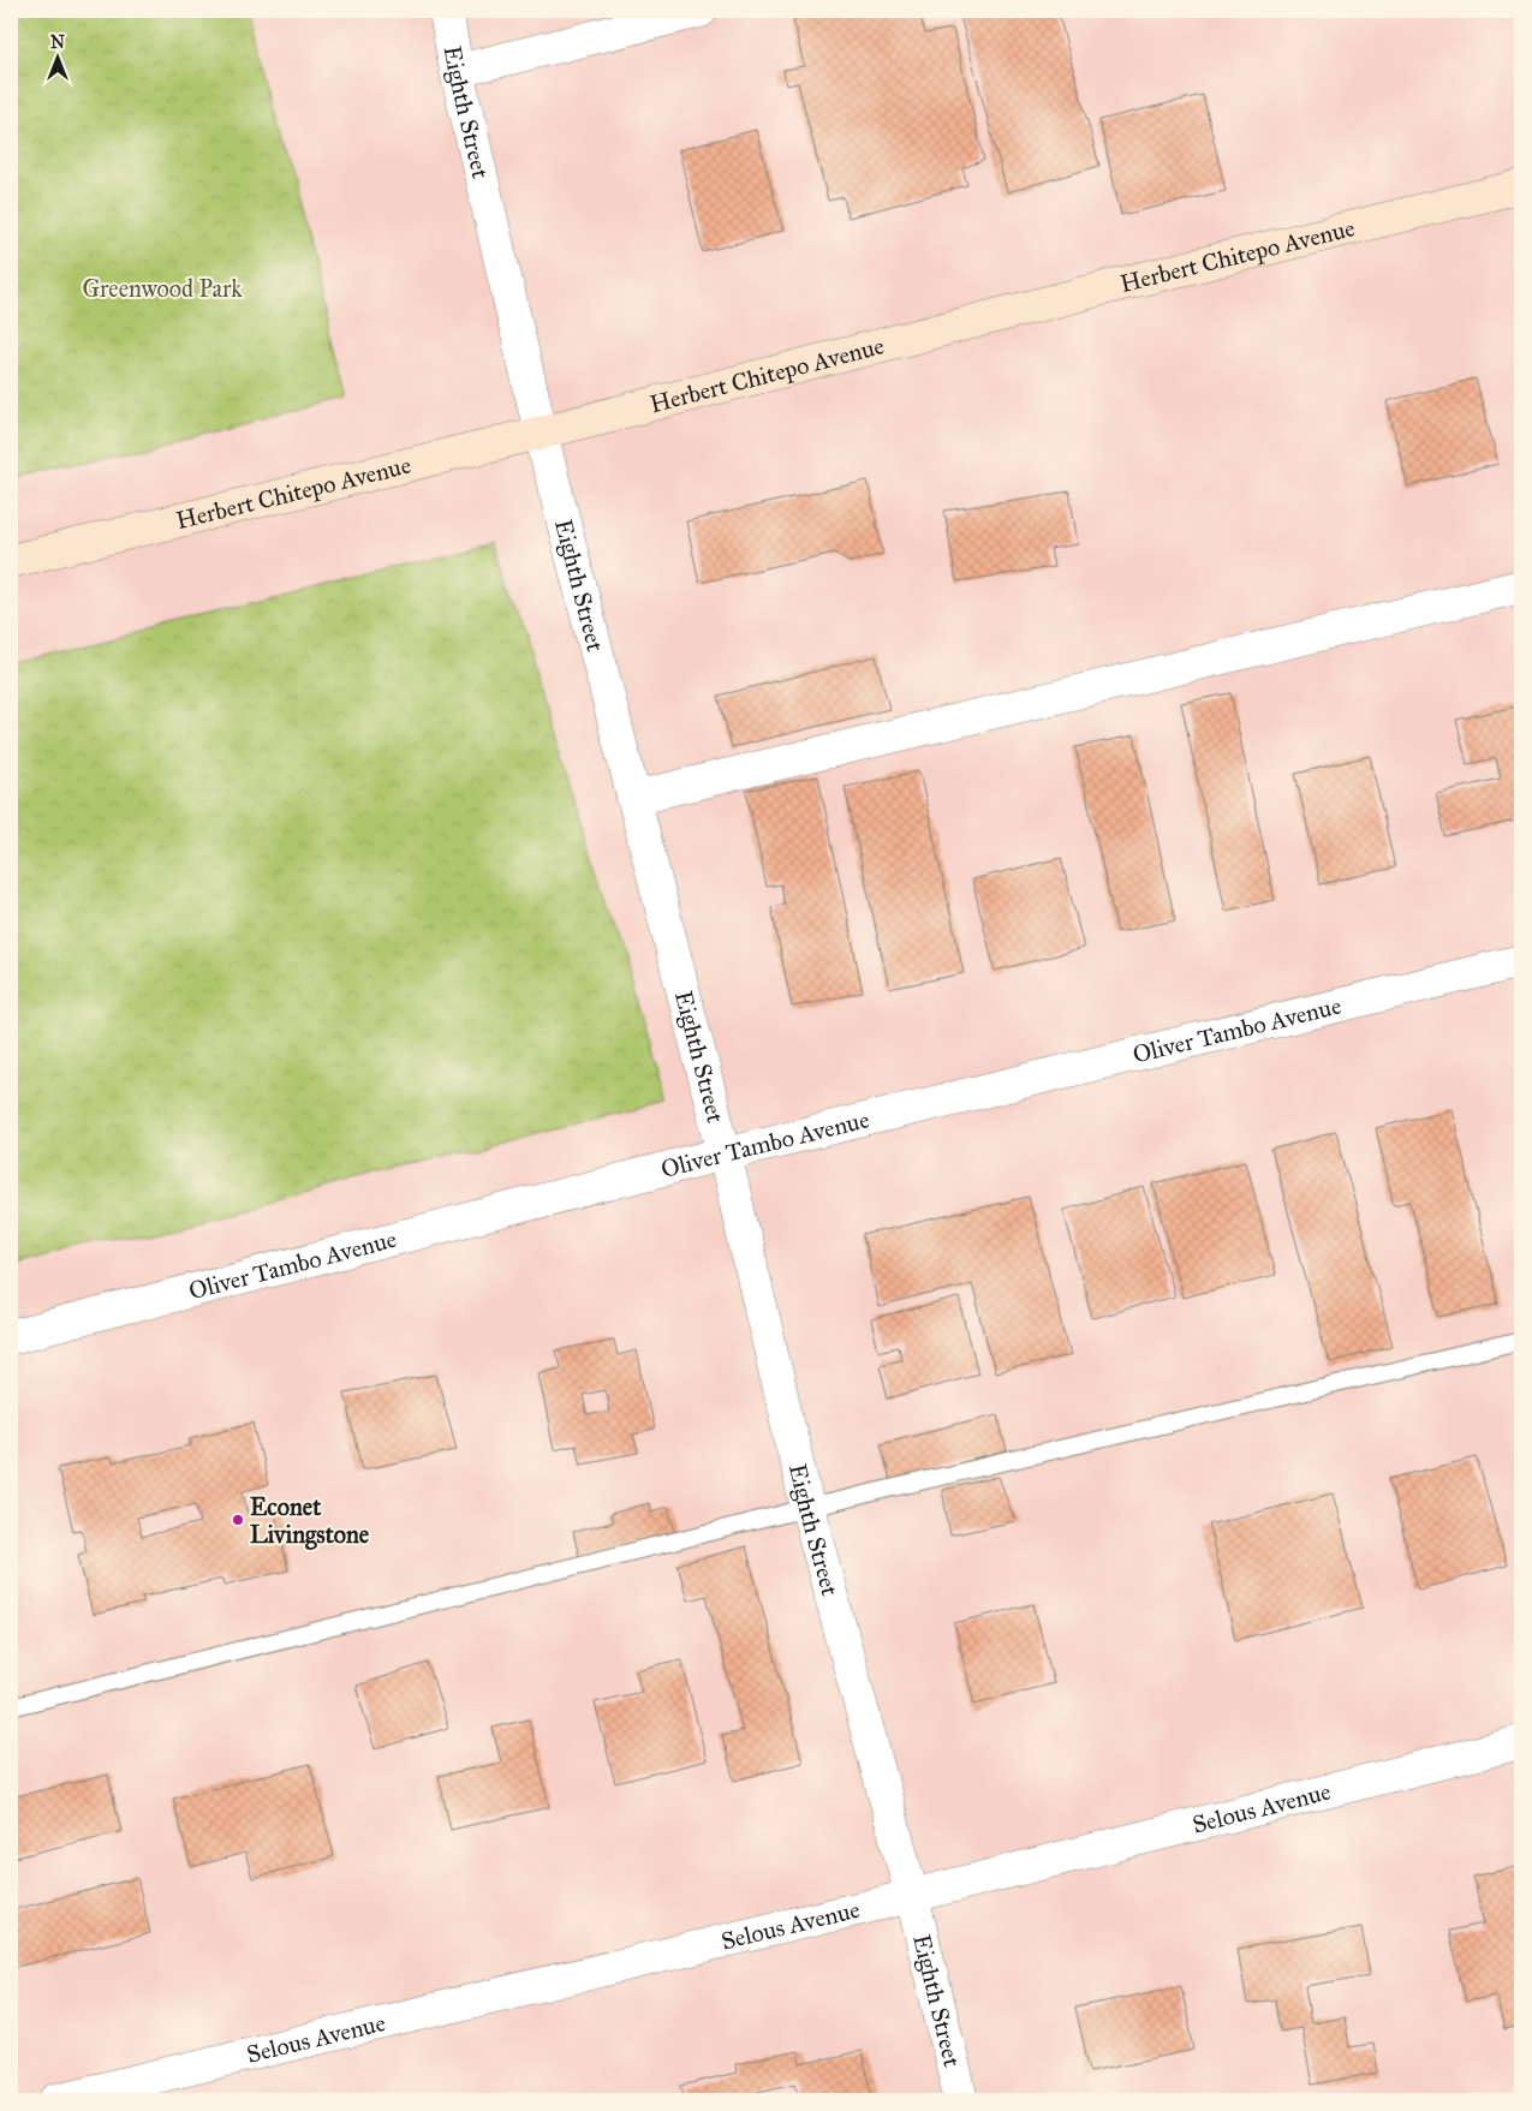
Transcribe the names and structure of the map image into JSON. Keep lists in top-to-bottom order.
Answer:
{
  "streets": {
    "main road": ["Herbert Chitepo Avenue"],
    "street": ["Eighth Street", "Oliver Tambo Avenue", "Selous Avenue"]
  },
  "crossings": [
    ["Eighth Street", "Herbert Chitepo Avenue"],
    ["Eighth Street", "Oliver Tambo Avenue"],
    ["Eighth Street", "Selous Avenue"]
  ],
  "parks": ["Greenwood Park"],
  "places": ["Econet Livingstone"],
  "north": "top"
}
